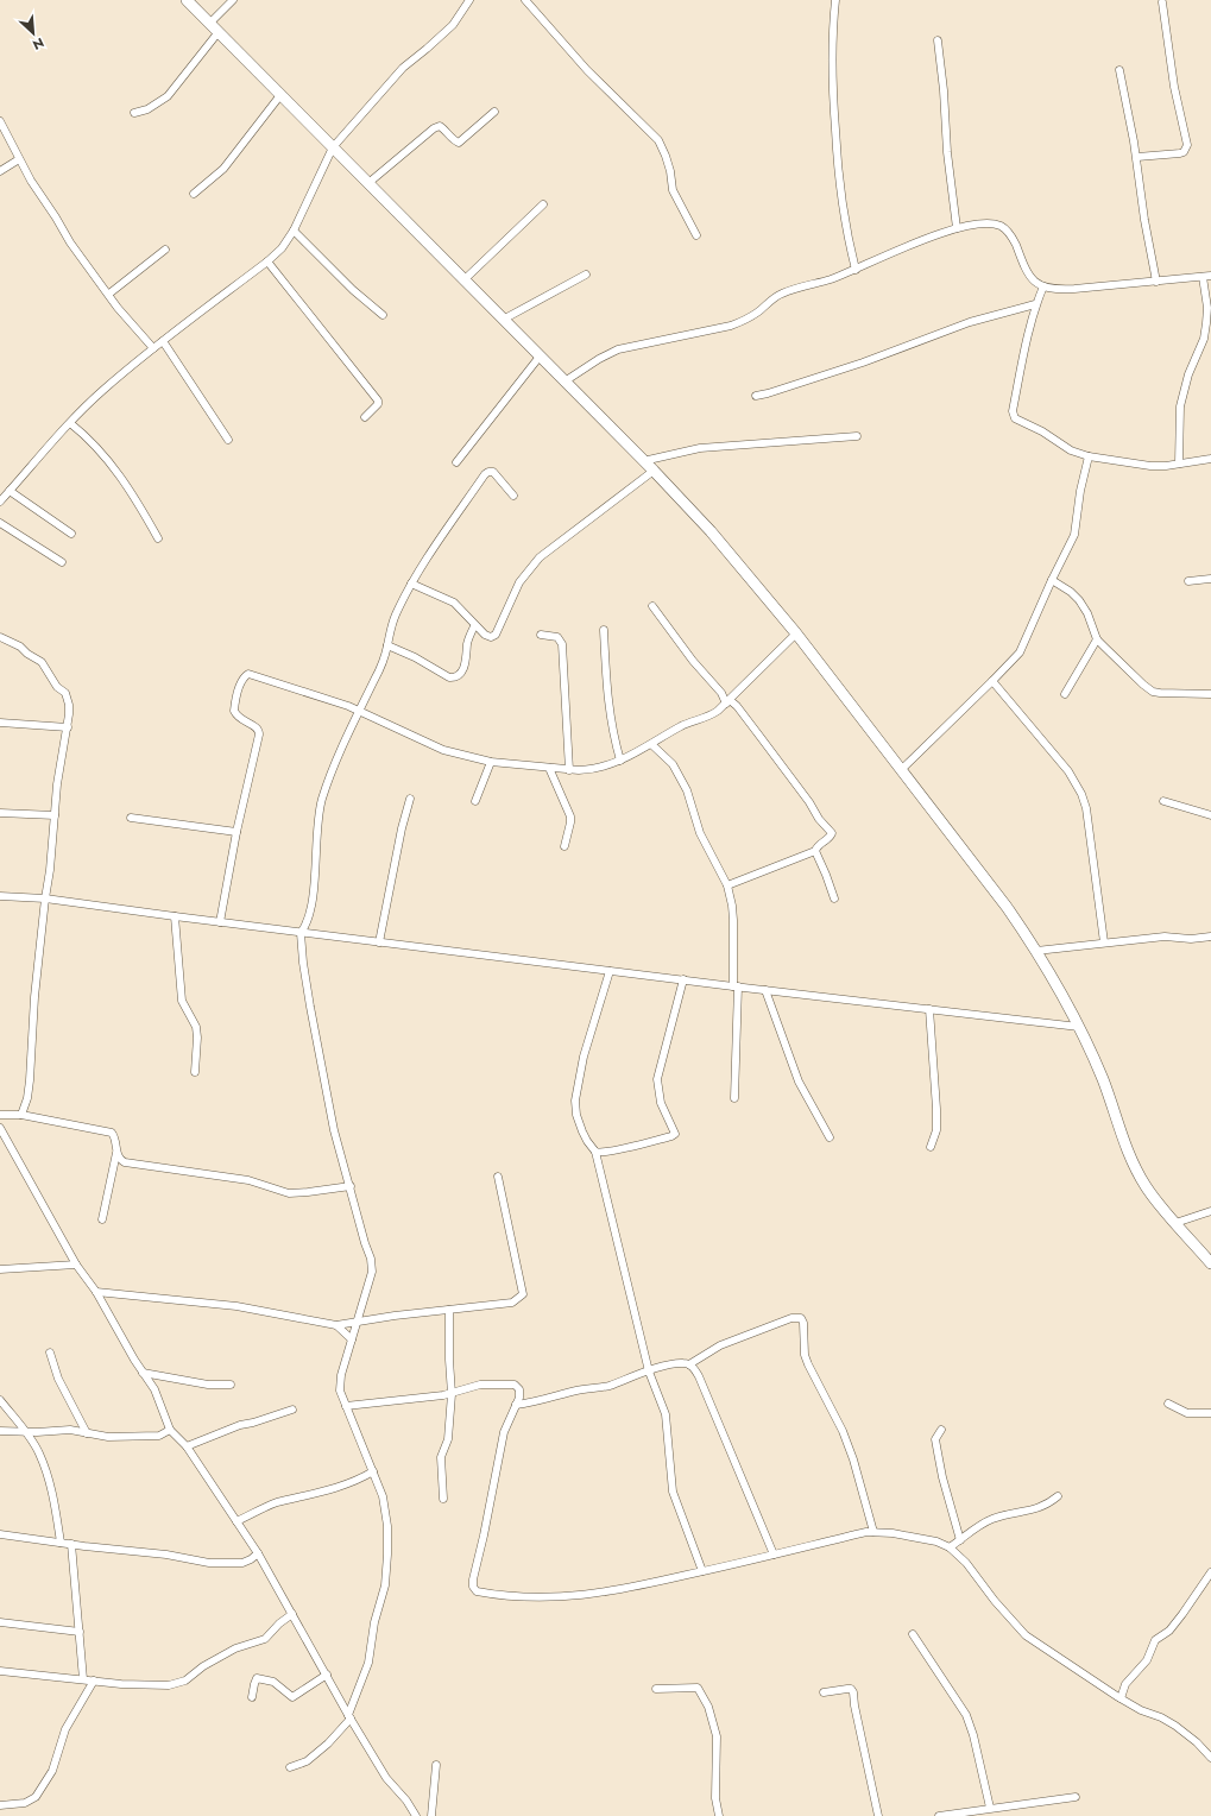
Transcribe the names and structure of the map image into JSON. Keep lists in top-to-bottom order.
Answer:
{
  "north": "bottom right"
}
